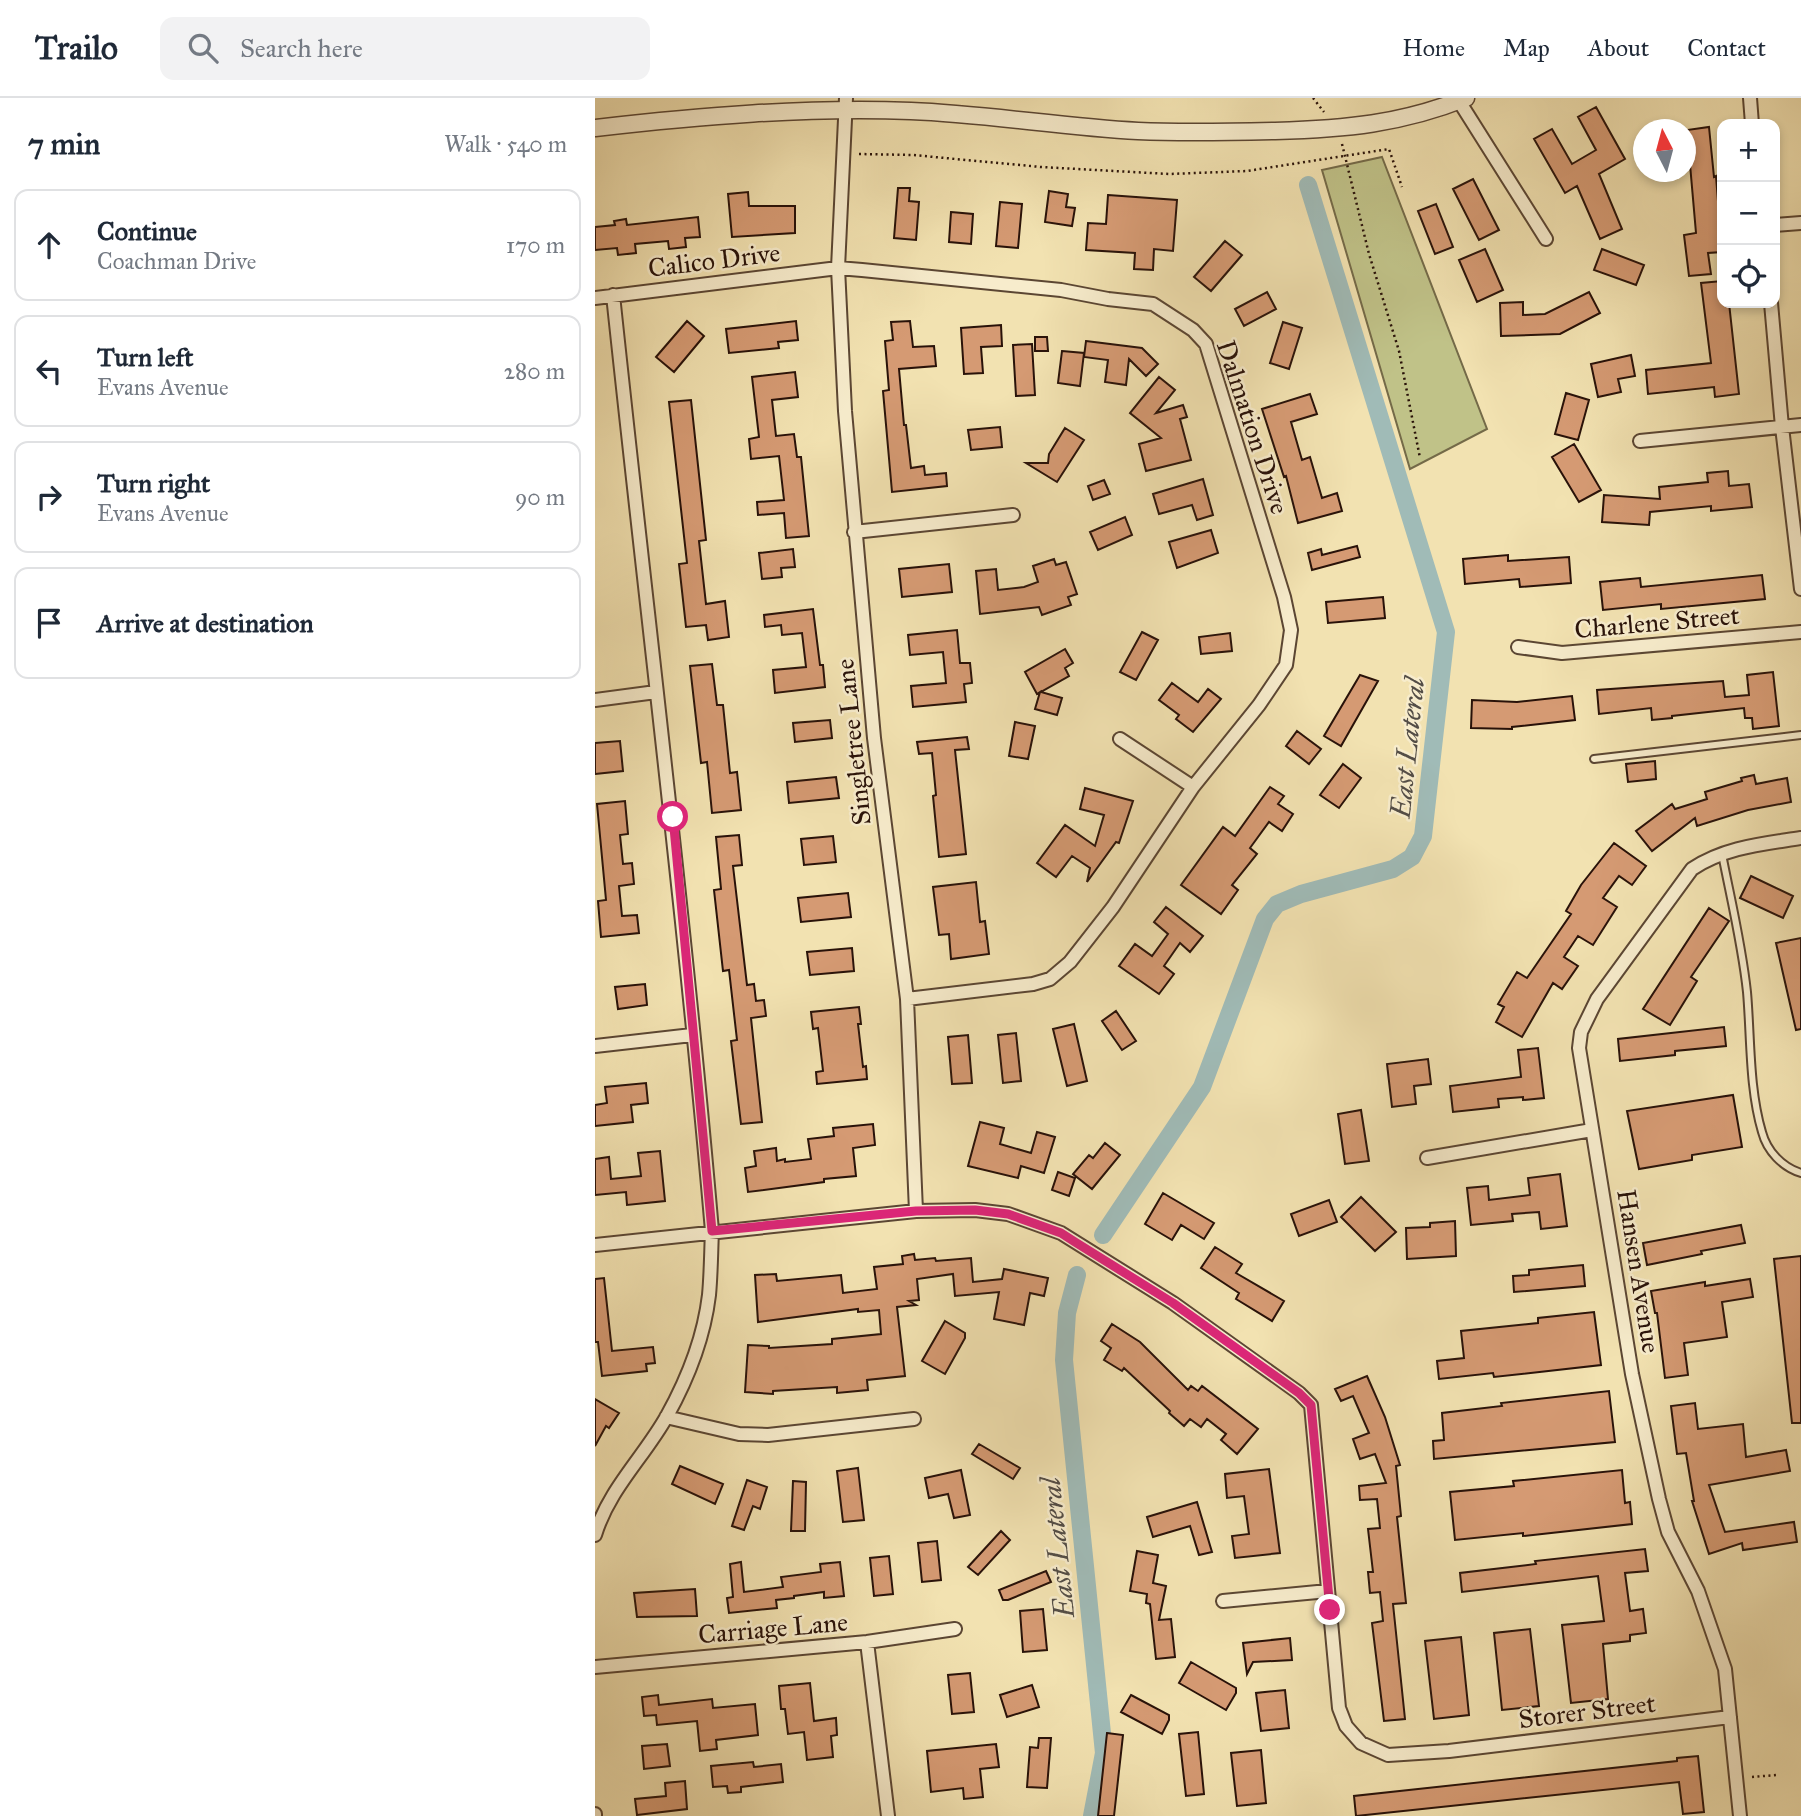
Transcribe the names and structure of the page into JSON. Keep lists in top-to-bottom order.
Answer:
{
  "streets": {
    "street": [
      "Calico Drive",
      "Dalmation Drive",
      "Charlene Street",
      "Singletree Lane",
      "Hansen Avenue",
      "Carriage Lane",
      "Storer Street"
    ]
  },
  "crossings": [
    ["Calico Drive", "Dalmation Drive"],
    ["Calico Drive", "Singletree Lane"],
    ["Dalmation Drive", "Singletree Lane"],
    ["Singletree Lane", "Storer Street"],
    ["Hansen Avenue", "Storer Street"]
  ],
  "water": ["East Lateral"],
  "north": "top",
  "page": {
    "header": "Trailo",
    "search": "Search here",
    "nav": [
      "Home",
      "Map",
      "About",
      "Contact"
    ],
    "heading": ["7 min", "Walk · 540 m"],
    "map_buttons": ["+", "−"],
    "list": [
      ["Continue", "Coachman Drive", "170 m"],
      ["Turn left", "Evans Avenue", "280 m"],
      ["Turn right", "Evans Avenue", "90 m"],
      "Arrive at destination"
    ]
  }
}
